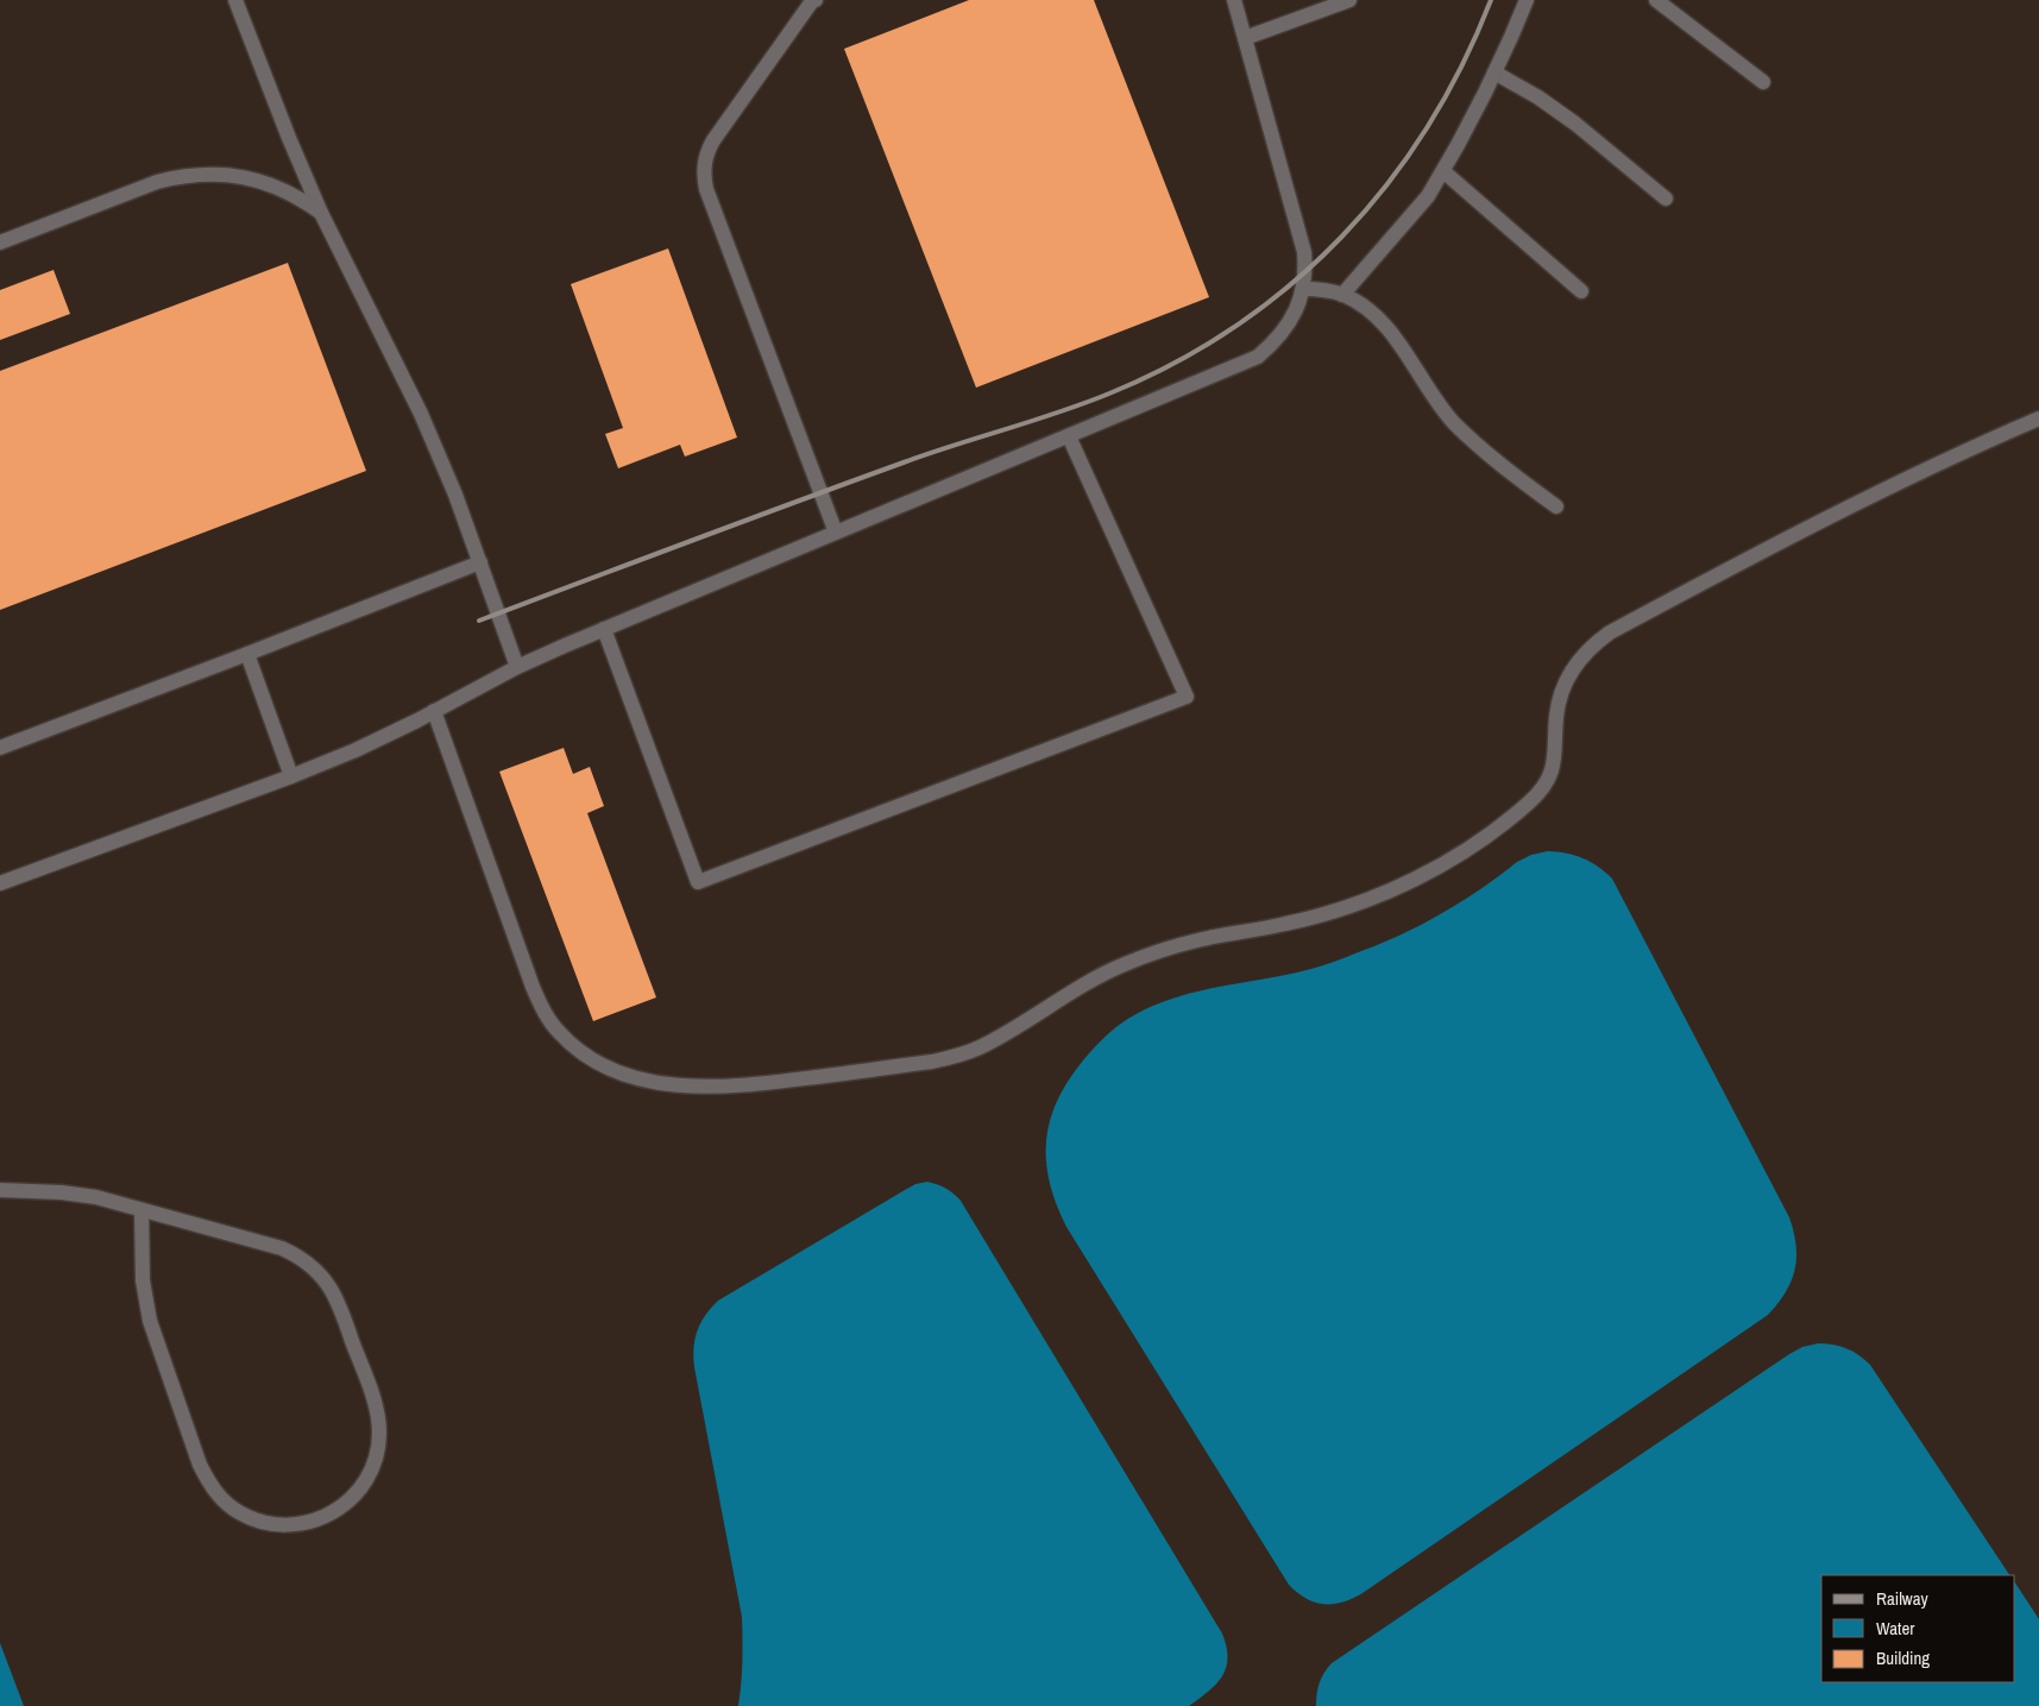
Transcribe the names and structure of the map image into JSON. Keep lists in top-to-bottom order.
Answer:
{
  "legend": ["Railway", "Water", "Building"]
}
